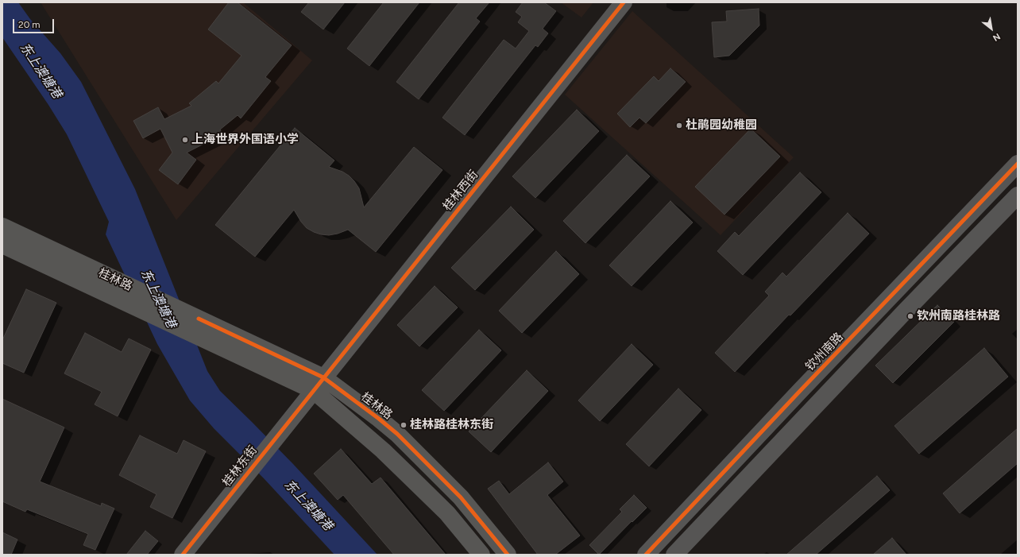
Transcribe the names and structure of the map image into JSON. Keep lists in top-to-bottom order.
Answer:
{
  "streets": {
    "main road": ["桂林路"],
    "street": ["桂林西街", "钦州南路", "桂林东街"]
  },
  "crossings": [
    ["桂林西街", "桂林路"],
    ["桂林西街", "桂林东街"],
    ["桂林路", "桂林东街"]
  ],
  "water": ["东上澳塘港"],
  "places": [
    "杜鹃园幼稚园",
    "上海世界外国语小学",
    "钦州南路桂林路",
    "桂林路桂林东街"
  ],
  "scale_bar": "20 m",
  "north": "bottom right"
}
